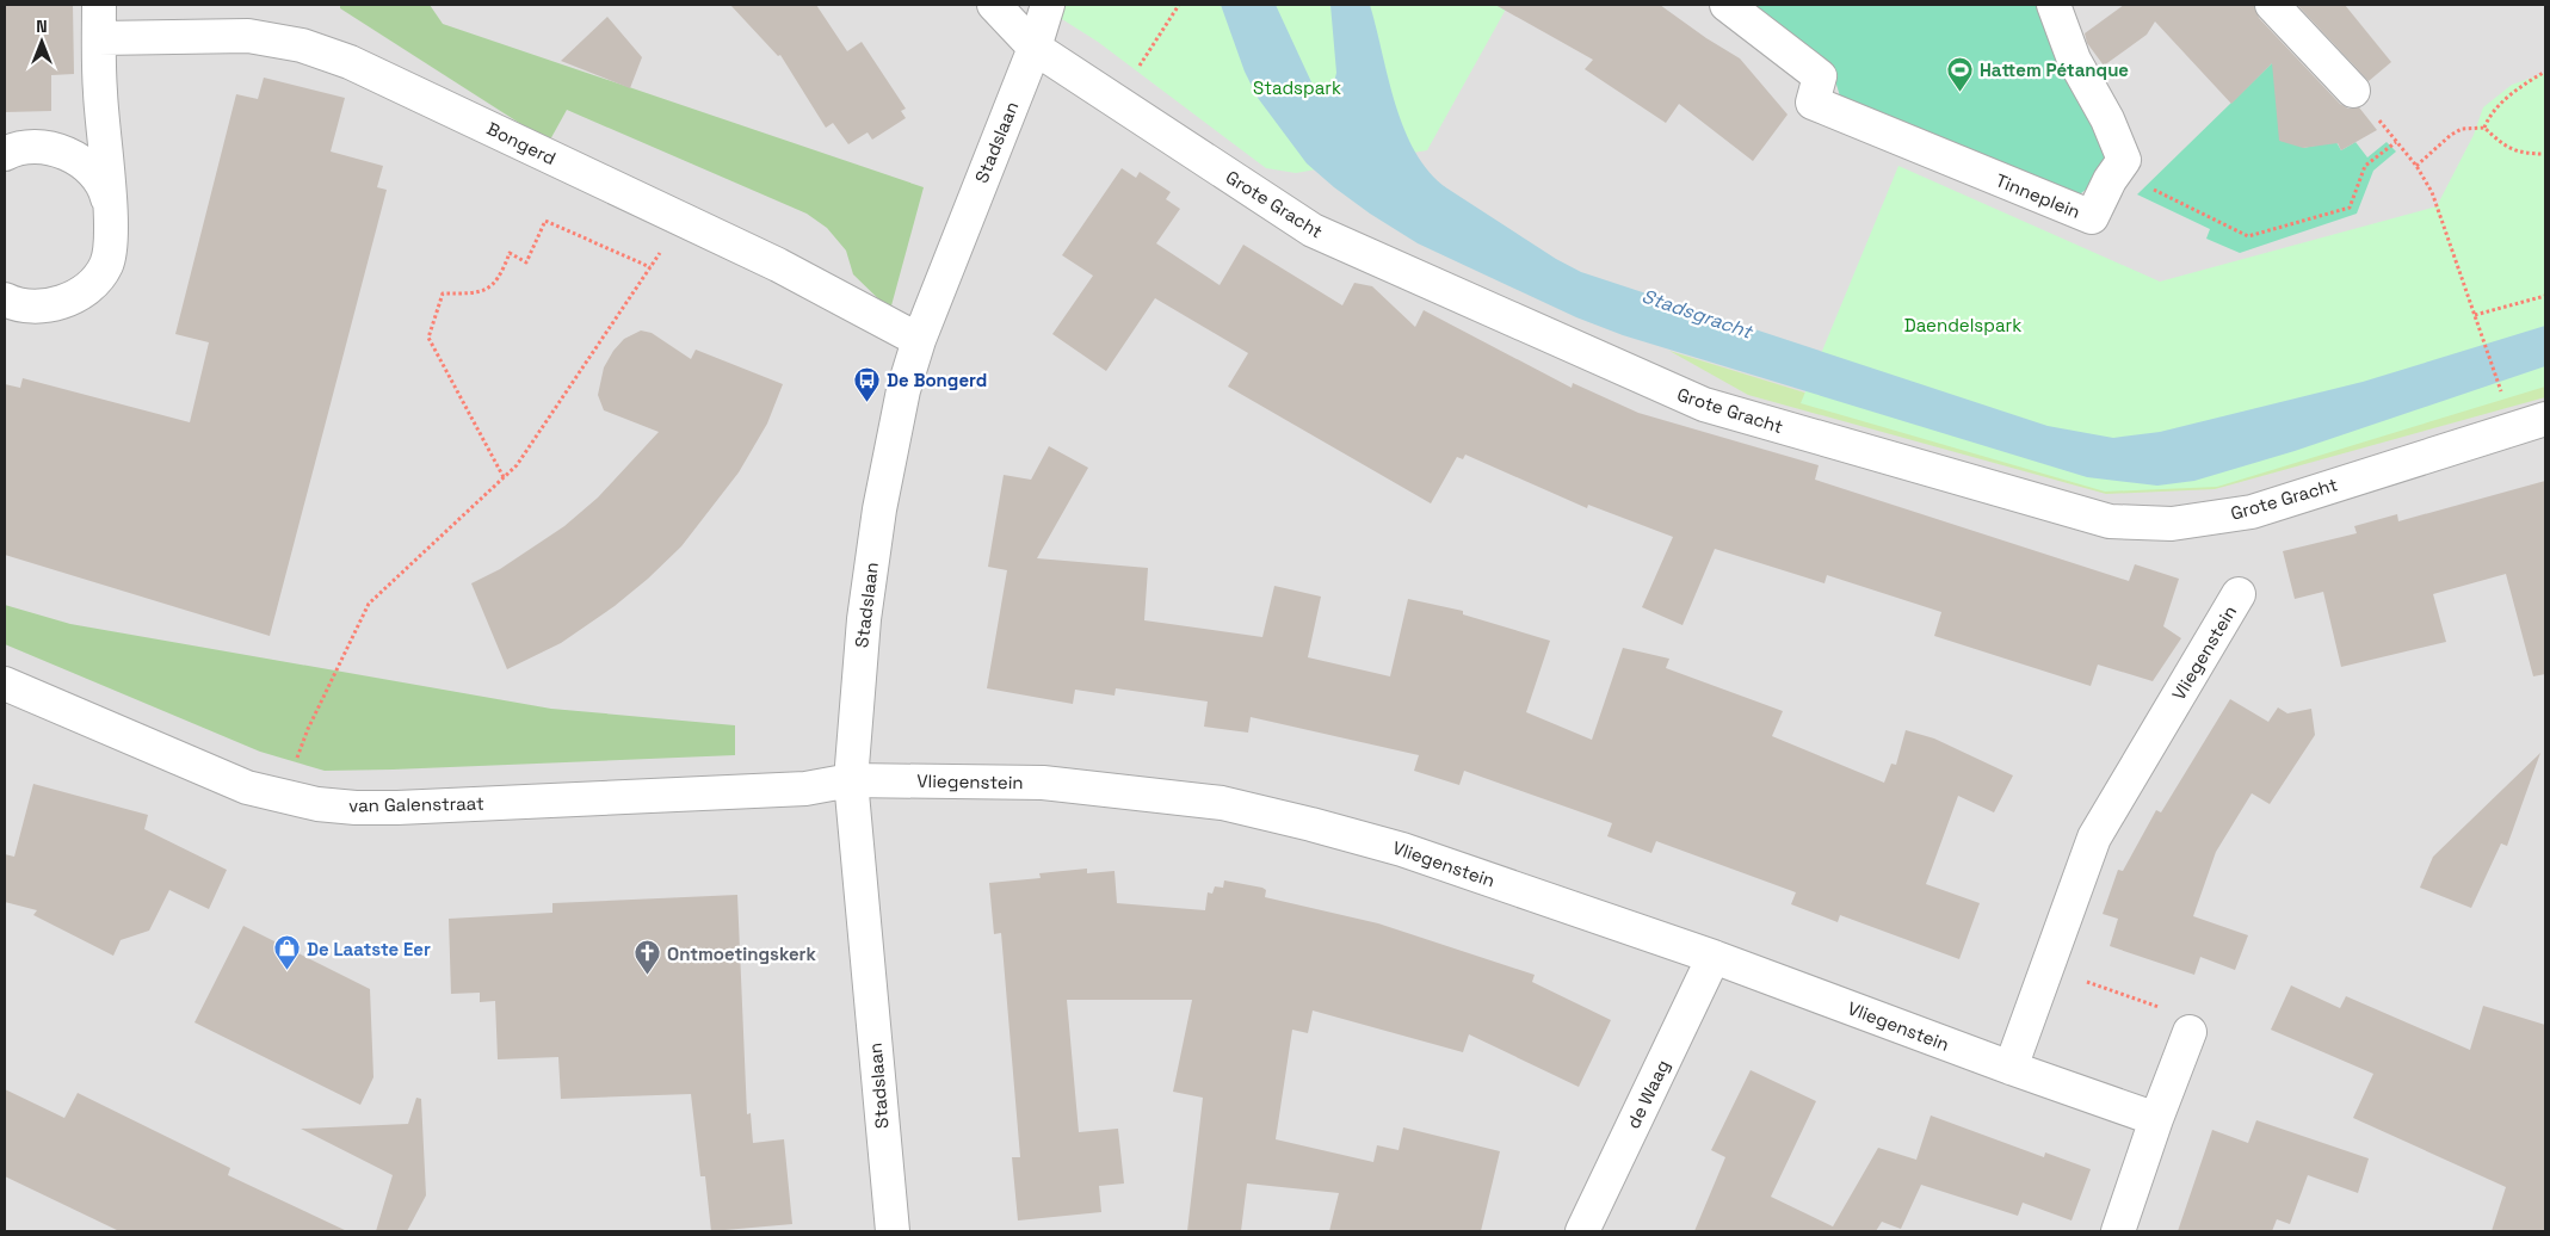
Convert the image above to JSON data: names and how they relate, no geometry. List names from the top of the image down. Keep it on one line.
{"streets":{"street":["Stadslaan","Bongerd","Tinneplein","Grote Gracht","Vliegenstein","van Galenstraat","de Waag"]},"crossings":[["Stadslaan","Bongerd"],["Stadslaan","Grote Gracht"],["Stadslaan","Vliegenstein"],["Stadslaan","van Galenstraat"],["Vliegenstein","van Galenstraat"],["Vliegenstein","de Waag"]],"water":["Stadsgracht"],"parks":["Stadspark","Daendelspark"],"places":{"sports":["Hattem Pétanque"],"bus stop":["De Bongerd"],"shop":["De Laatste Eer"],"church":["Ontmoetingskerk"]},"north":"top"}
